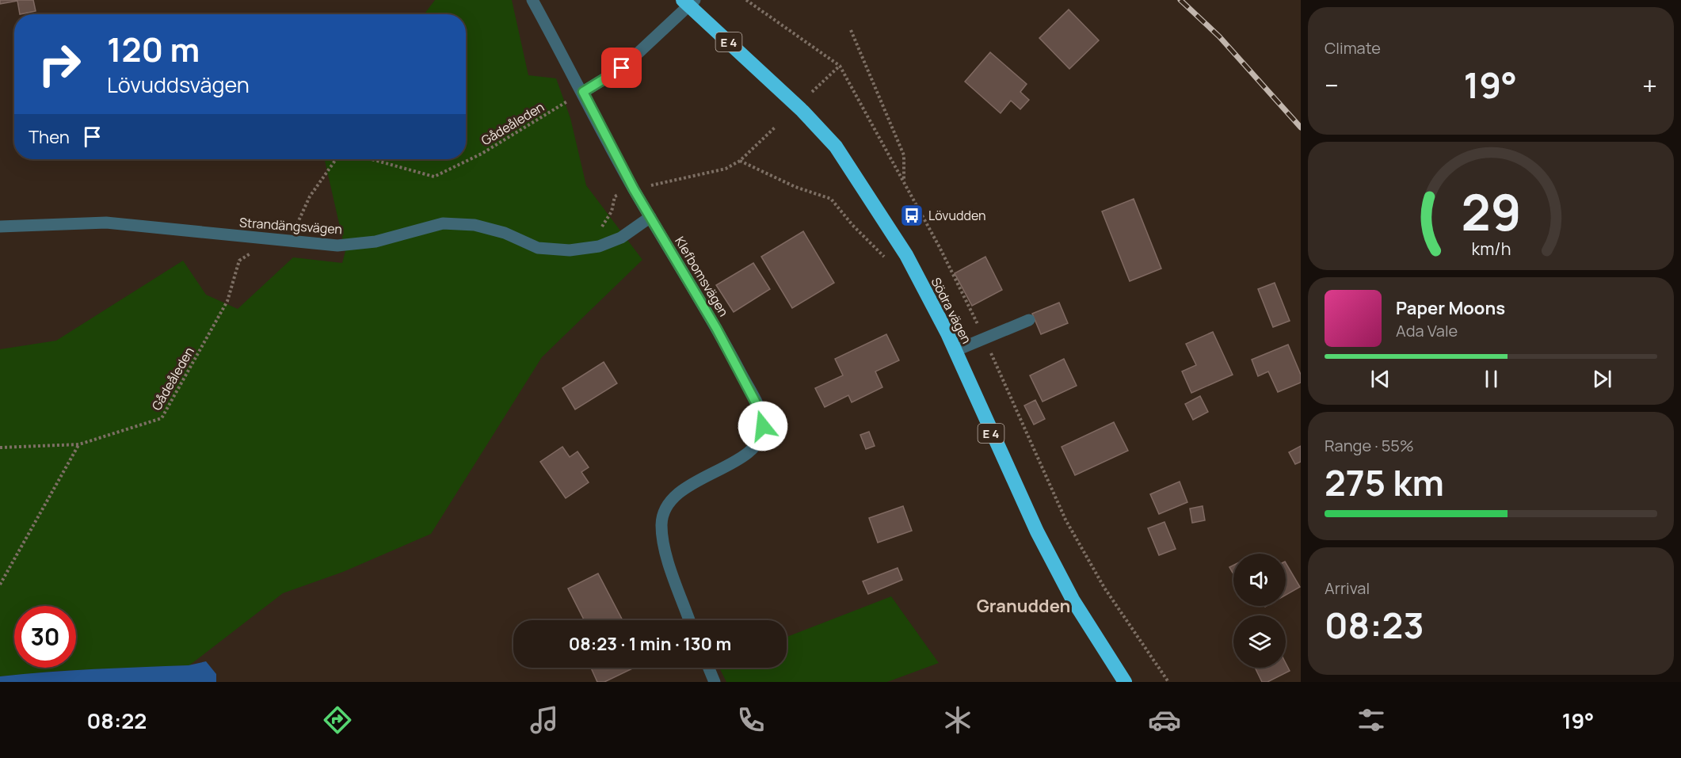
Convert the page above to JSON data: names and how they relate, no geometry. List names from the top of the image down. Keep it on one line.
{"streets":{"highway":["E 4","Södra vägen"],"street":["Strandängsvägen","Klefbomsvägen"],"path":["Gådeåleden"]},"crossings":[["Gådeåleden","Strandängsvägen"],["Gådeåleden","Klefbomsvägen"],["Strandängsvägen","Klefbomsvägen"]],"districts":["Granudden"],"places":{"bus stop":["Lövudden"]},"page":{"tile":["Climate",["Range · 55%","275 km"],["Arrival","08:23"]],"turn":["120 m","Lövuddsvägen"],"heat":["−","19°","+"],"then":"Then","song":["Paper Moons","Ada Vale"],"limit":"30","trip":"08:23 · 1 min · 130 m","tabs":["08:22","19°"],"gauge":["29","km/h"]}}
